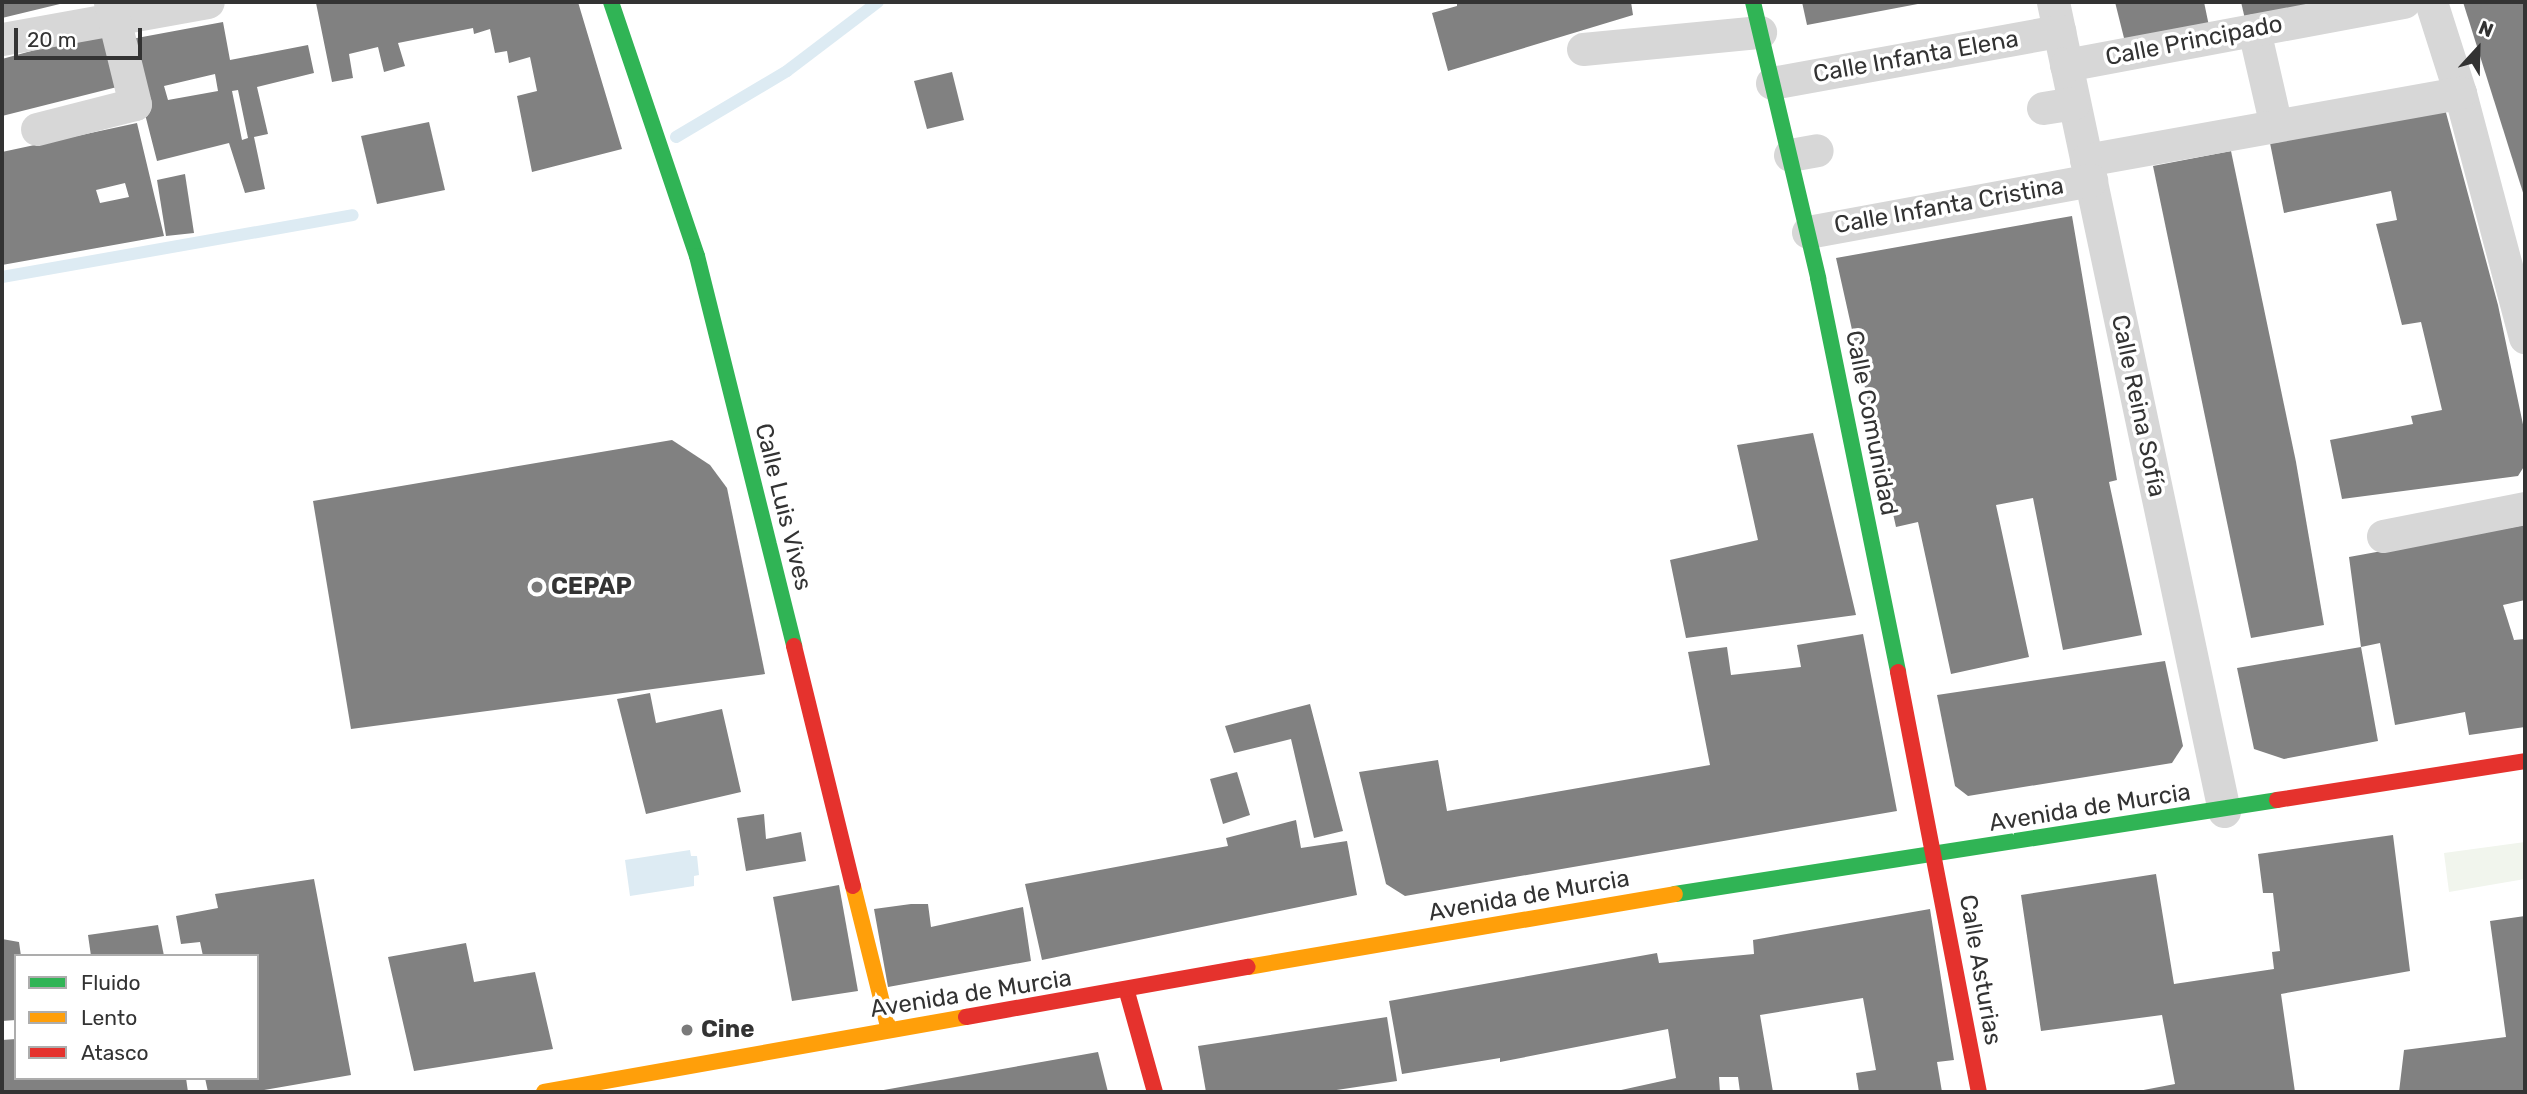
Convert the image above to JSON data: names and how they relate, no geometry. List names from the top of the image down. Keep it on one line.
{"streets":{"street":["Calle Principado","Calle Infanta Elena","Calle Infanta Cristina","Calle Reina Sofía","Calle Comunidad","Calle Luis Vives","Avenida de Murcia","Calle Asturias"]},"crossings":[["Calle Principado","Calle Reina Sofía"],["Calle Infanta Elena","Calle Reina Sofía"],["Calle Infanta Elena","Calle Comunidad"],["Calle Infanta Cristina","Calle Reina Sofía"],["Calle Infanta Cristina","Calle Comunidad"],["Calle Reina Sofía","Avenida de Murcia"],["Calle Comunidad","Avenida de Murcia"],["Calle Comunidad","Calle Asturias"],["Calle Luis Vives","Avenida de Murcia"],["Avenida de Murcia","Calle Asturias"]],"places":["CEPAP","Cine"],"legend":["Fluido","Lento","Atasco"],"scale_bar":"20 m","north":"top"}
